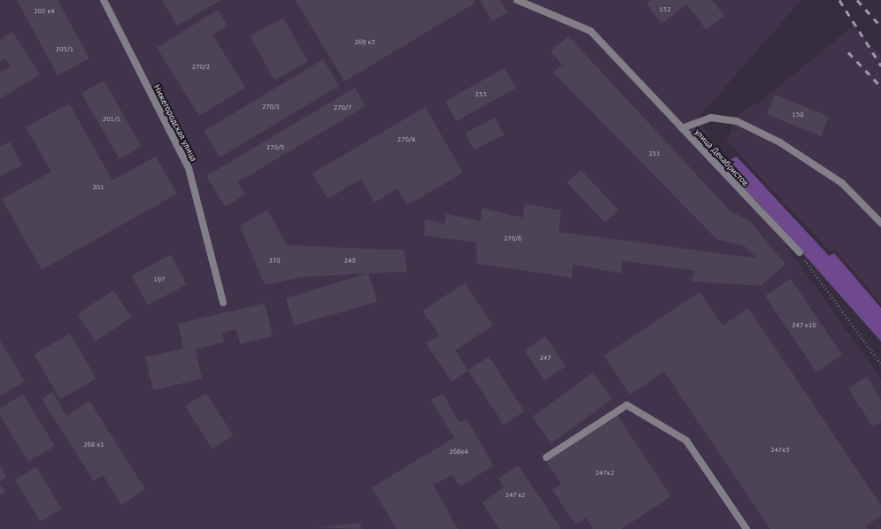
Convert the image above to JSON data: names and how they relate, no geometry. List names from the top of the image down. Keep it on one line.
{"streets":{"street":["Нижегородская улица","улица Декабристов"]},"house_numbers":["152","205 к4","269 к3","205/1","270/2","253","270/1","270/7","150","201/1","270/4","270/5","251","201","270/6","270","240","197","247 к10","247","268 к1","247к3","268к4","247к2","247 к2"]}
